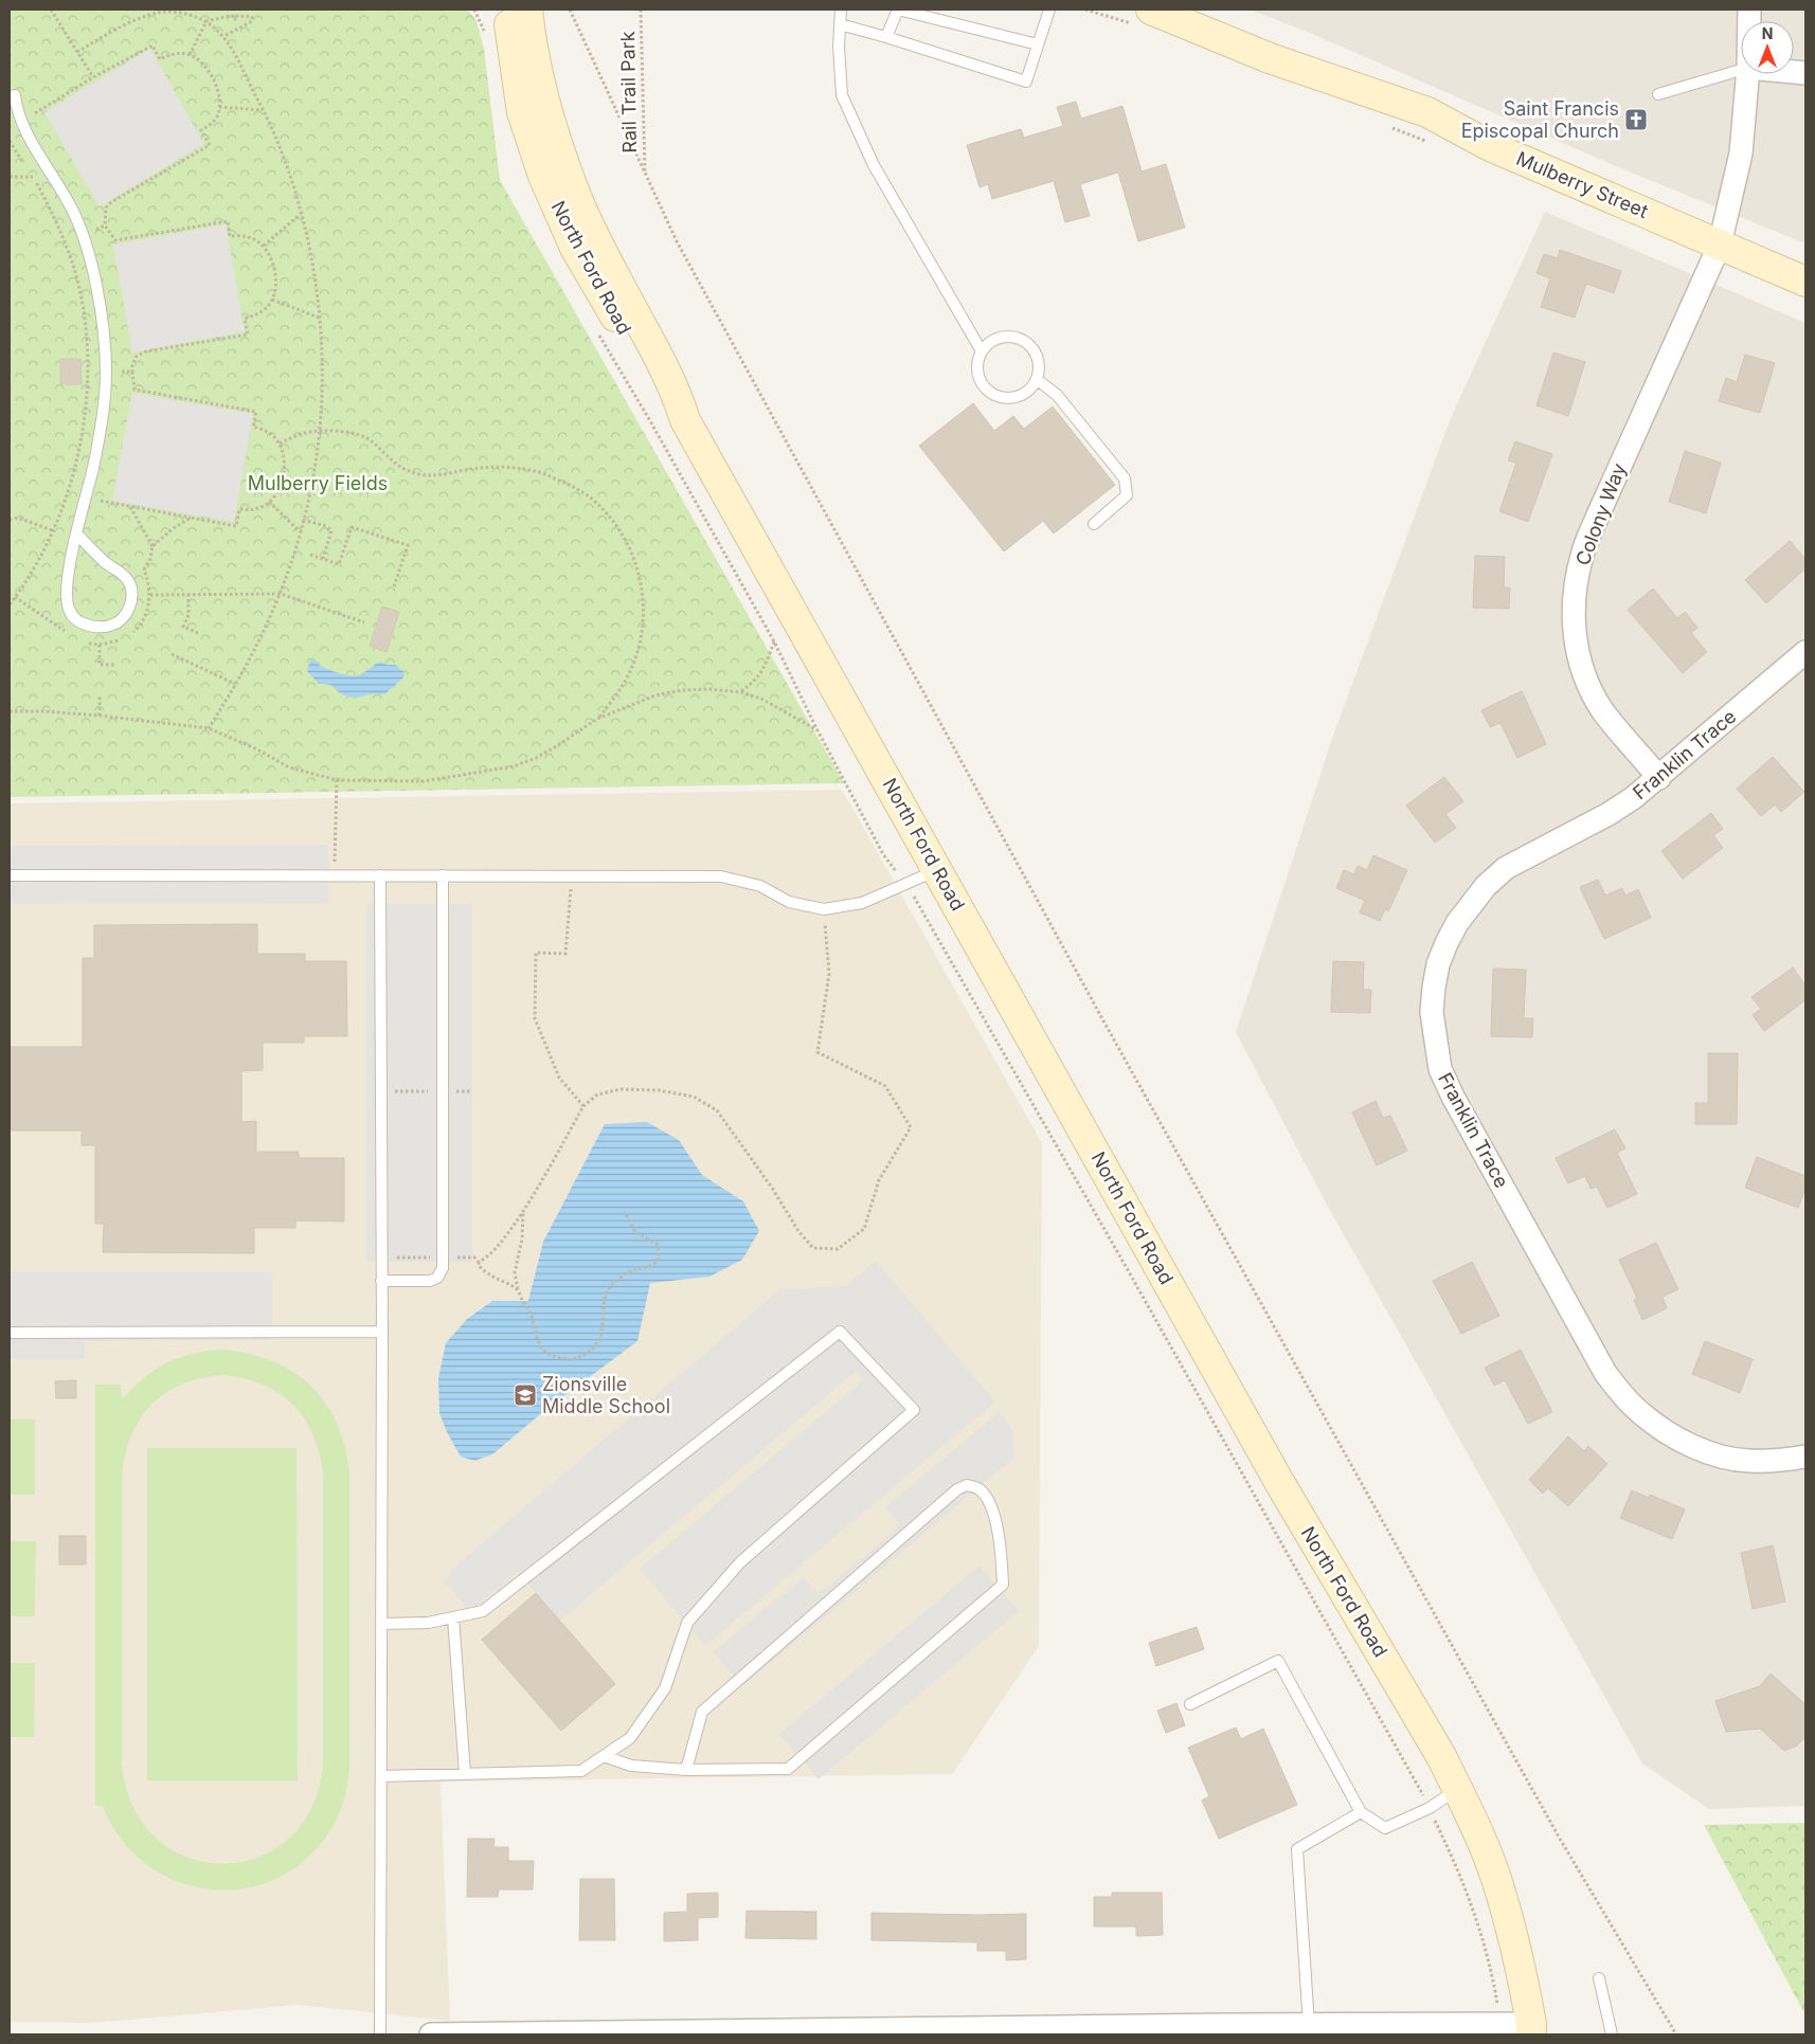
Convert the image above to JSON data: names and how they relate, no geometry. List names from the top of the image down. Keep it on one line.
{"streets":{"main road":["Mulberry Street","North Ford Road"],"street":["Colony Way","Franklin Trace"],"path":["Rail Trail Park"]},"crossings":[["Mulberry Street","Colony Way"],["Colony Way","Franklin Trace"]],"parks":["Mulberry Fields"],"places":{"church":["Saint Francis Episcopal Church"],"school or university":["Zionsville Middle School"]},"north":"top"}
